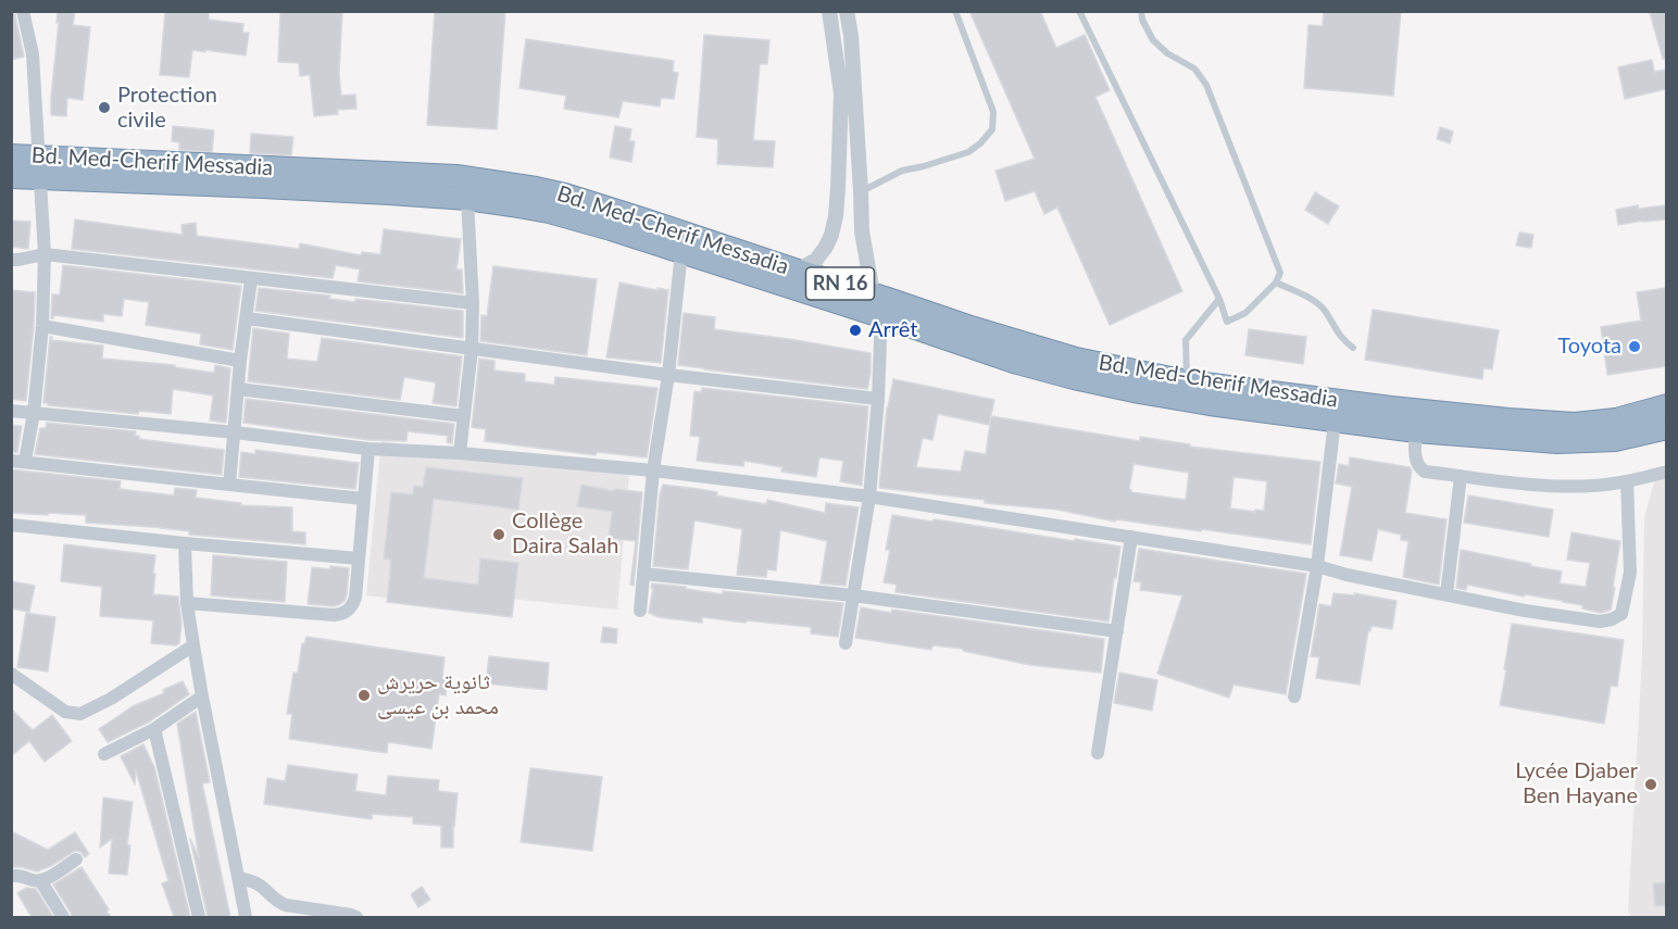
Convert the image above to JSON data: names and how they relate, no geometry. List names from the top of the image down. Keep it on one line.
{"streets":{"highway":["Bd. Med-Cherif Messadia","RN 16"]},"places":["Protection civile","Arrêt","Toyota","Collège Daira Salah","ثانوية حريرش محمد بن عيسى","Lycée Djaber Ben Hayane"]}
